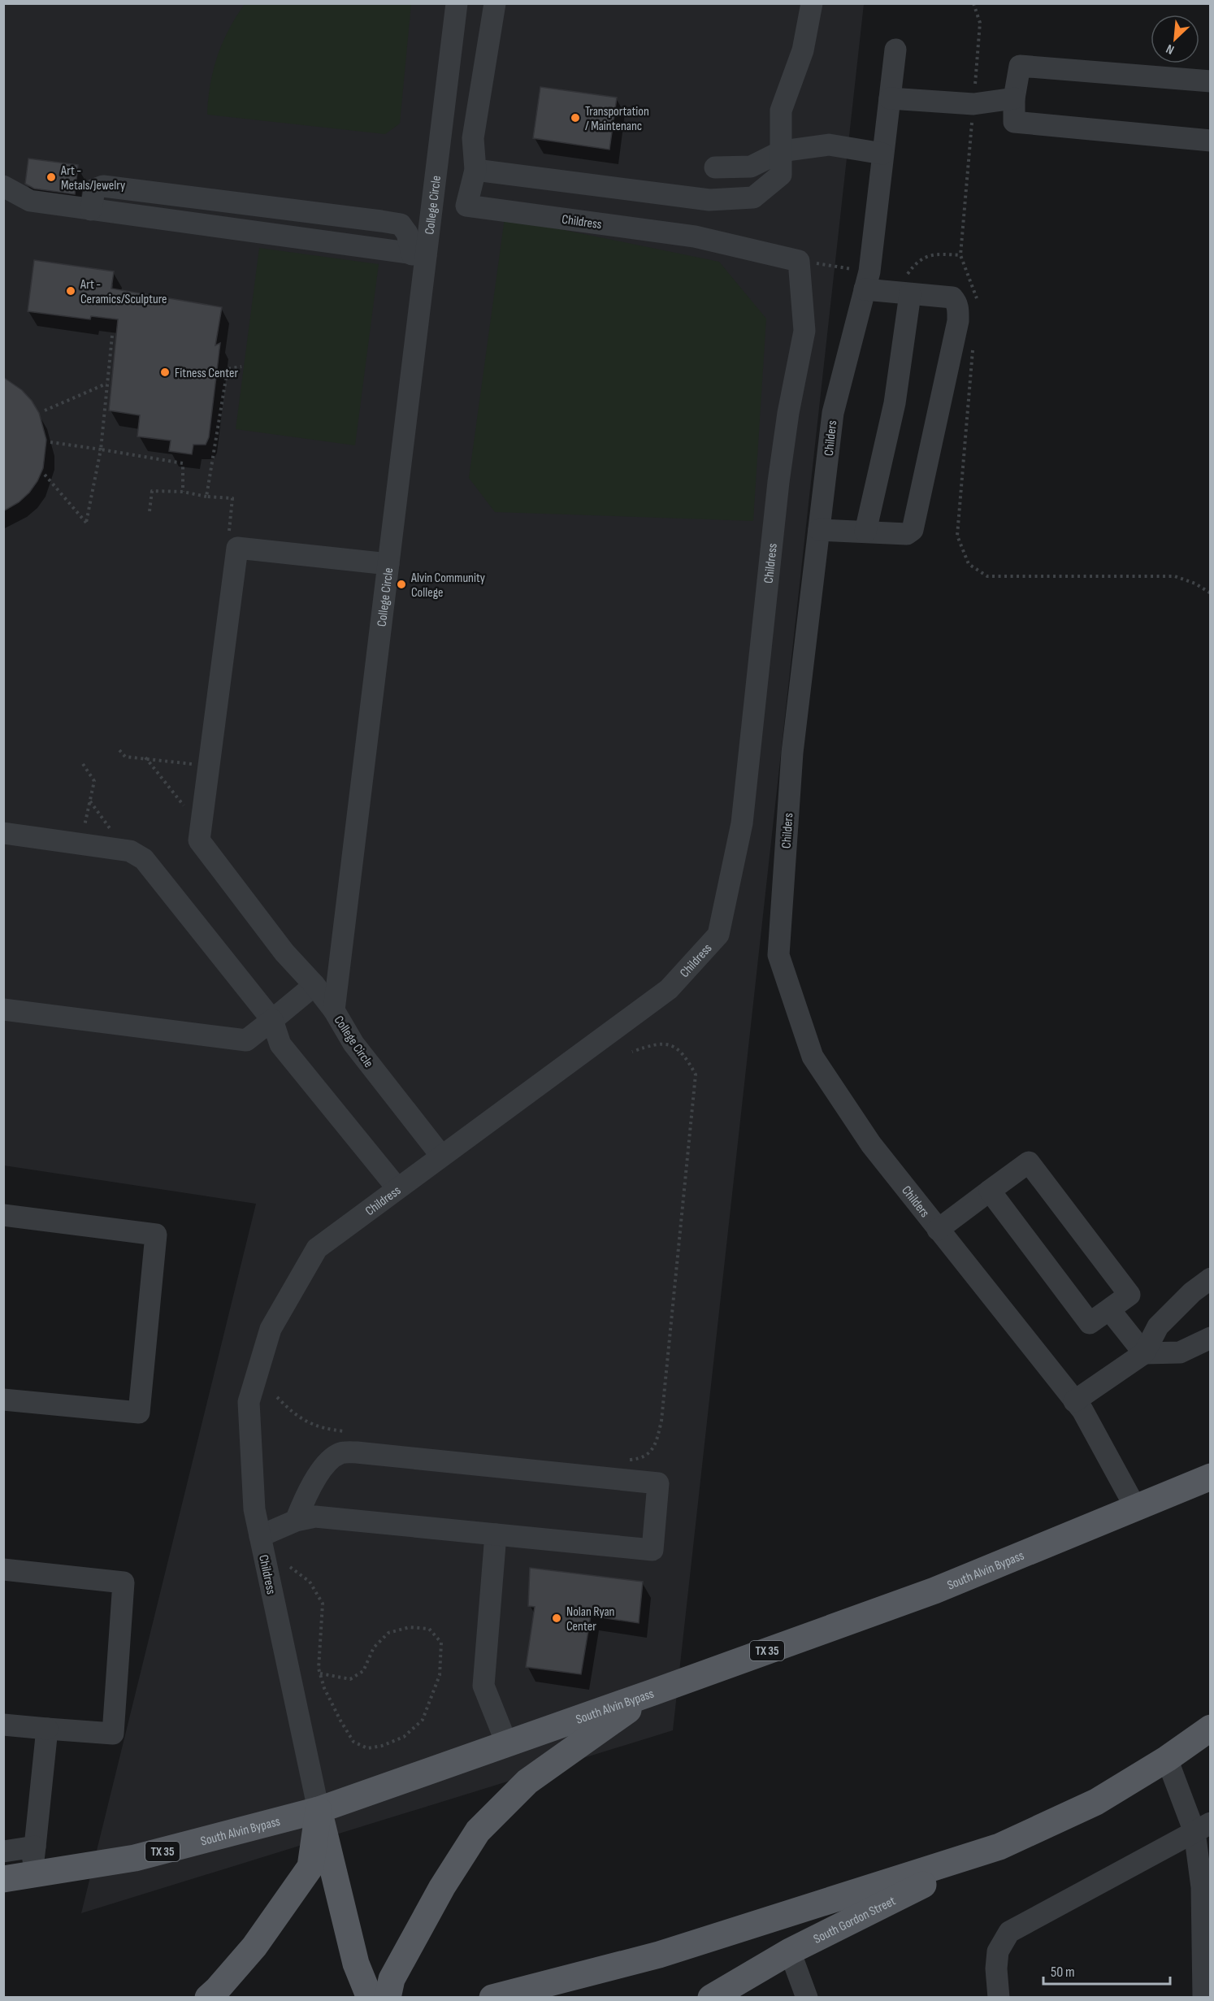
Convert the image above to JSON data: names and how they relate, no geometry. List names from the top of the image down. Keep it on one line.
{"streets":{"main road":["South Alvin Bypass","TX 35","South Gordon Street"],"street":["College Circle","Childress","Childers"]},"crossings":[["College Circle","Childress"],["Childress","South Alvin Bypass"],["Childers","South Alvin Bypass"]],"places":["Transportation / Maintenanc","Art - Metals/Jewelry","Art - Ceramics/Sculpture","Fitness Center","Alvin Community College","Nolan Ryan Center"],"scale_bar":"50 m","north":"bottom left"}
